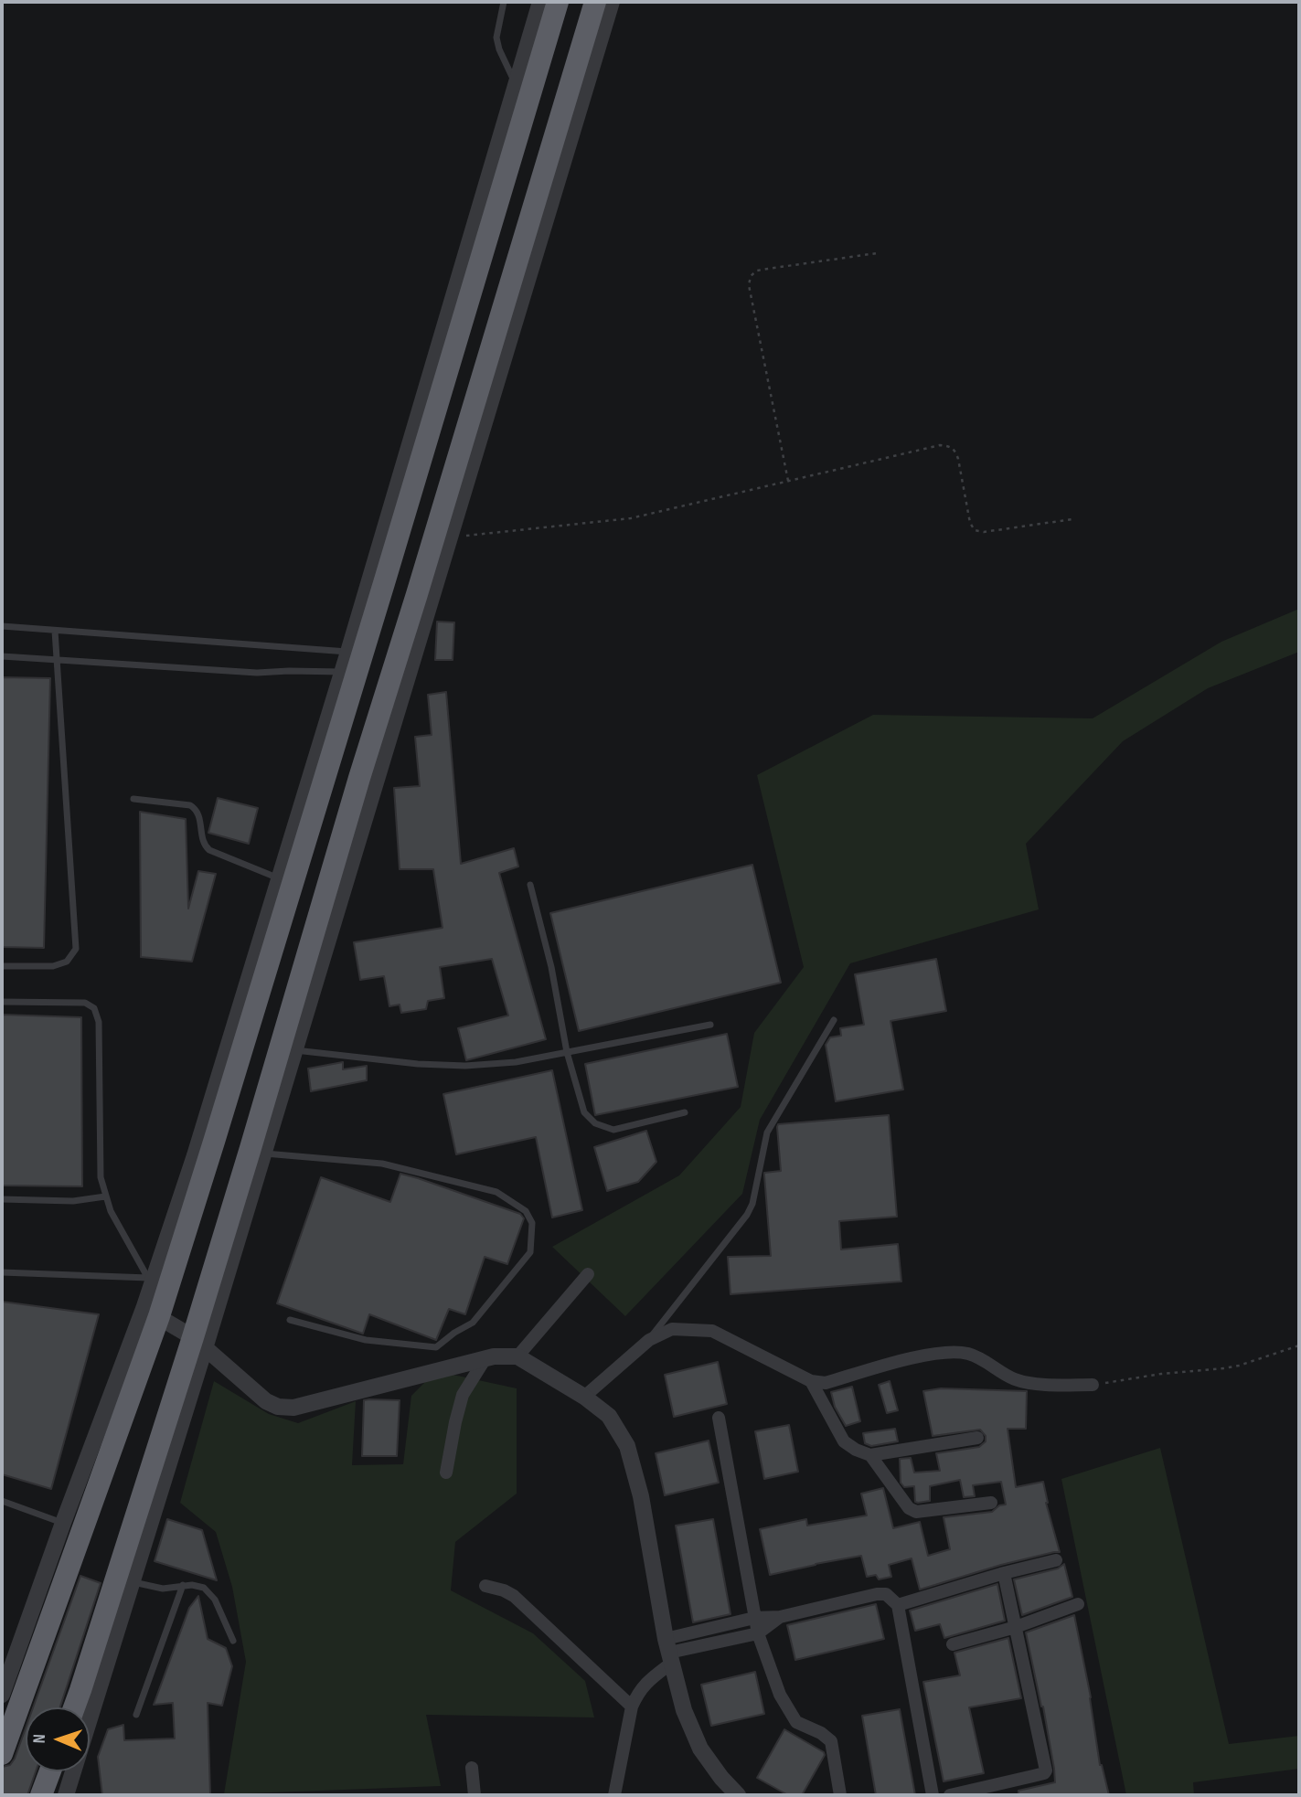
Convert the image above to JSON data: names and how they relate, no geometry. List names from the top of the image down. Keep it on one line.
{"north":"left"}
